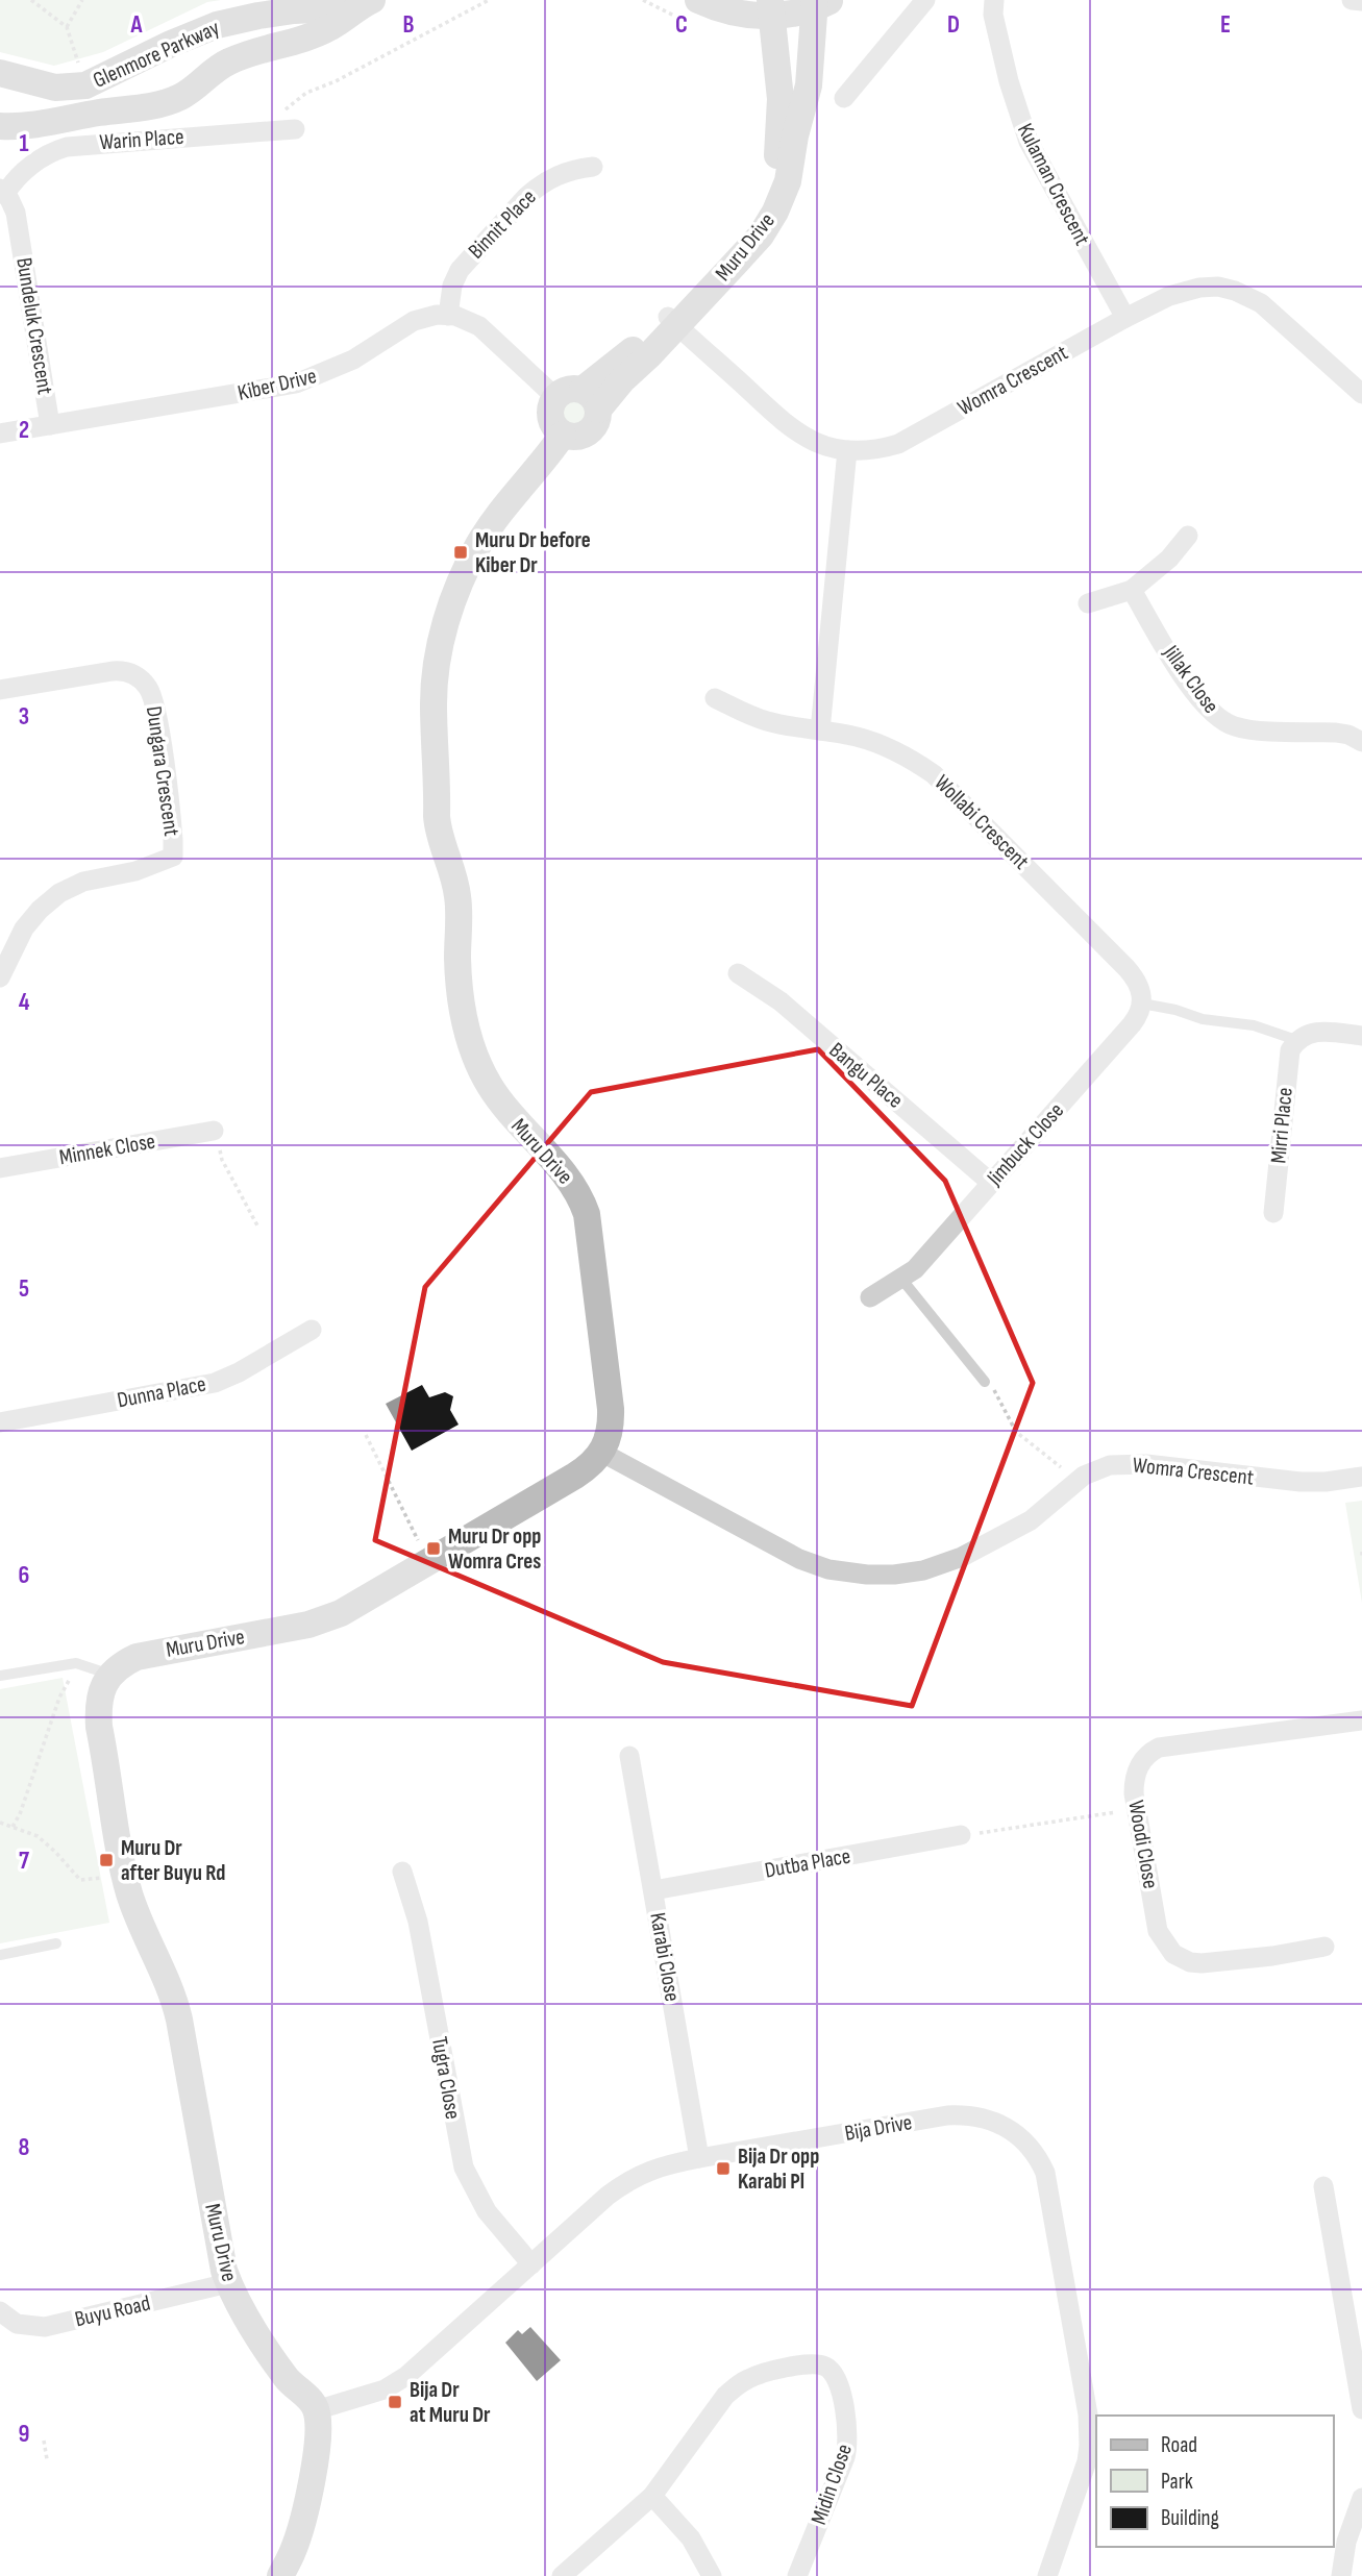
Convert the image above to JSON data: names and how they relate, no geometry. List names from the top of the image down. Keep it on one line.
{"streets":{"street":["Glenmore Parkway","Warin Place","Kulaman Crescent","Binnit Place","Muru Drive","Bundeluk Crescent","Womra Crescent","Kiber Drive","Jillak Close","Dungara Crescent","Wollabi Crescent","Bangu Place","Mirri Place","Jimbuck Close","Minnek Close","Dunna Place","Woodi Close","Dutba Place","Karabi Close","Tugra Close","Bija Drive","Buyu Road","Midin Close"]},"crossings":[["Warin Place","Bundeluk Crescent"],["Kulaman Crescent","Womra Crescent"],["Binnit Place","Kiber Drive"],["Muru Drive","Womra Crescent"],["Muru Drive","Kiber Drive"],["Muru Drive","Bija Drive"],["Muru Drive","Buyu Road"],["Bundeluk Crescent","Kiber Drive"],["Wollabi Crescent","Jimbuck Close"],["Bangu Place","Jimbuck Close"],["Dutba Place","Karabi Close"],["Karabi Close","Bija Drive"],["Tugra Close","Bija Drive"]],"places":{"transit":["Muru Dr before Kiber Dr","Muru Dr opp Womra Cres","Muru Dr after Buyu Rd","Bija Dr opp Karabi Pl","Bija Dr at Muru Dr"]},"legend":["Road","Park","Building"],"grid":{"columns":["A","B","C","D","E"],"rows":["1","2","3","4","5","6","7","8","9"]}}
